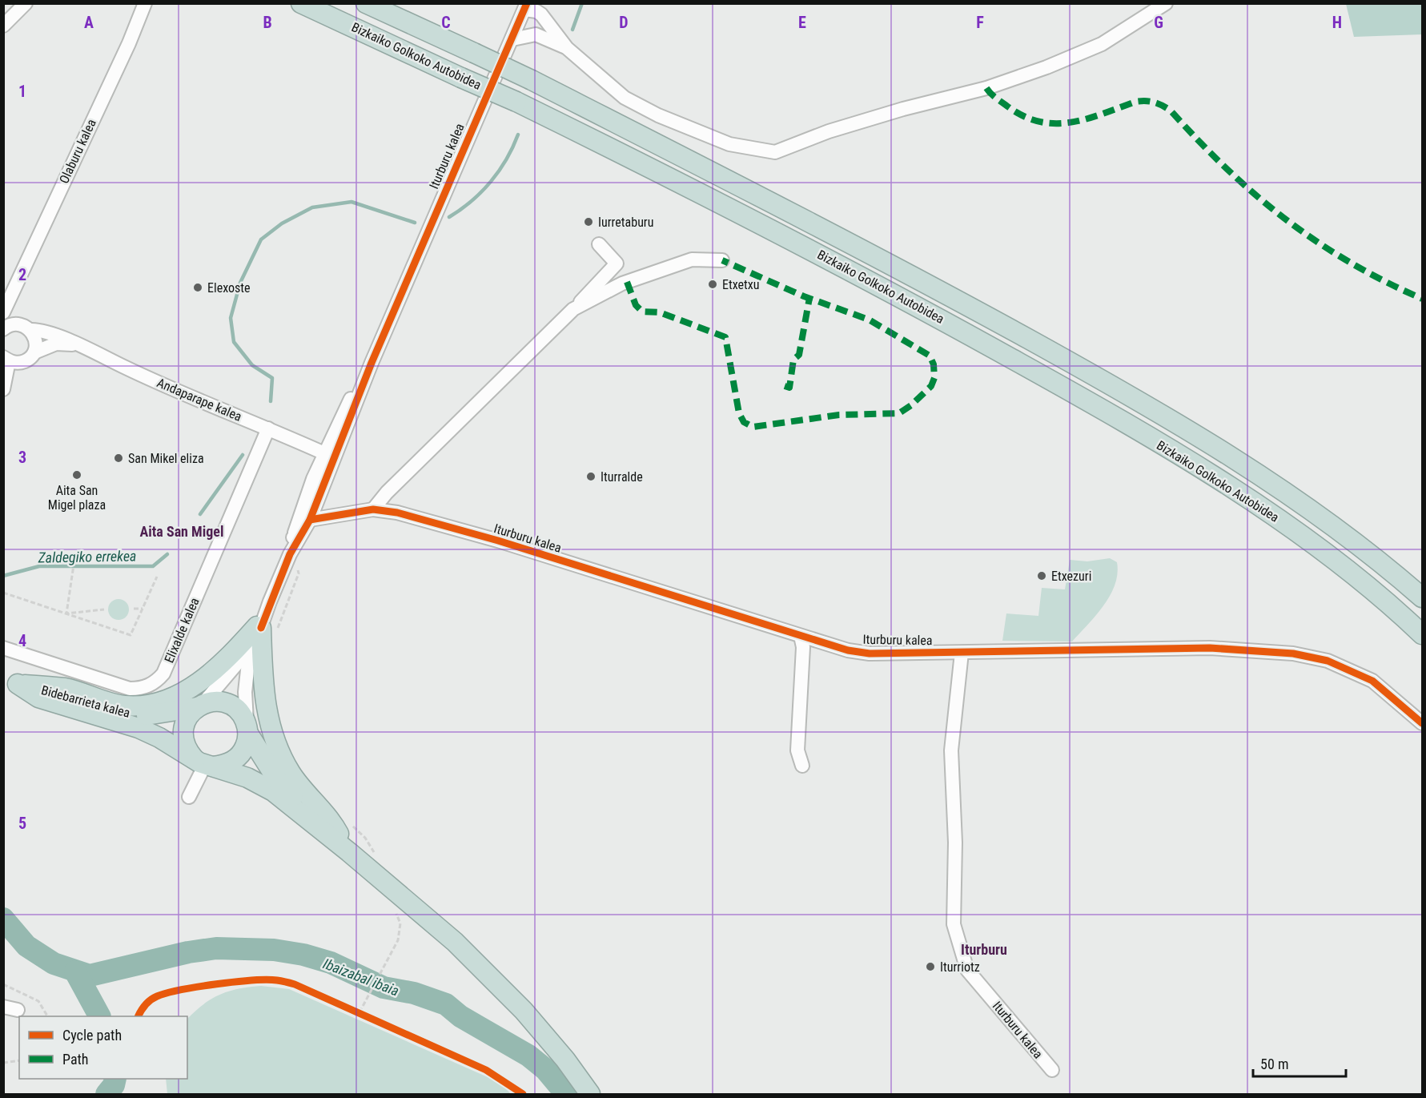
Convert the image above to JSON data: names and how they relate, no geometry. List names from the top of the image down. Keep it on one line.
{"streets":{"highway":["Bizkaiko Golkoko Autobidea","Bidebarrieta kalea"],"street":["Olaburu kalea","Iturburu kalea","Andaparape kalea","Elixalde kalea"]},"crossings":[["Andaparape kalea","Elixalde kalea"]],"districts":["Aita San Migel","Iturburu"],"water":["Zaldegiko errekea","Ibaizabal ibaia"],"places":["Iurretaburu","Etxetxu","Elexoste","San Mikel eliza","Aita San Migel plaza","Iturralde","Etxezuri","Iturriotz"],"legend":["Cycle path","Path"],"scale_bar":"50 m","grid":{"columns":["A","B","C","D","E","F","G","H"],"rows":["1","2","3","4","5"]}}
